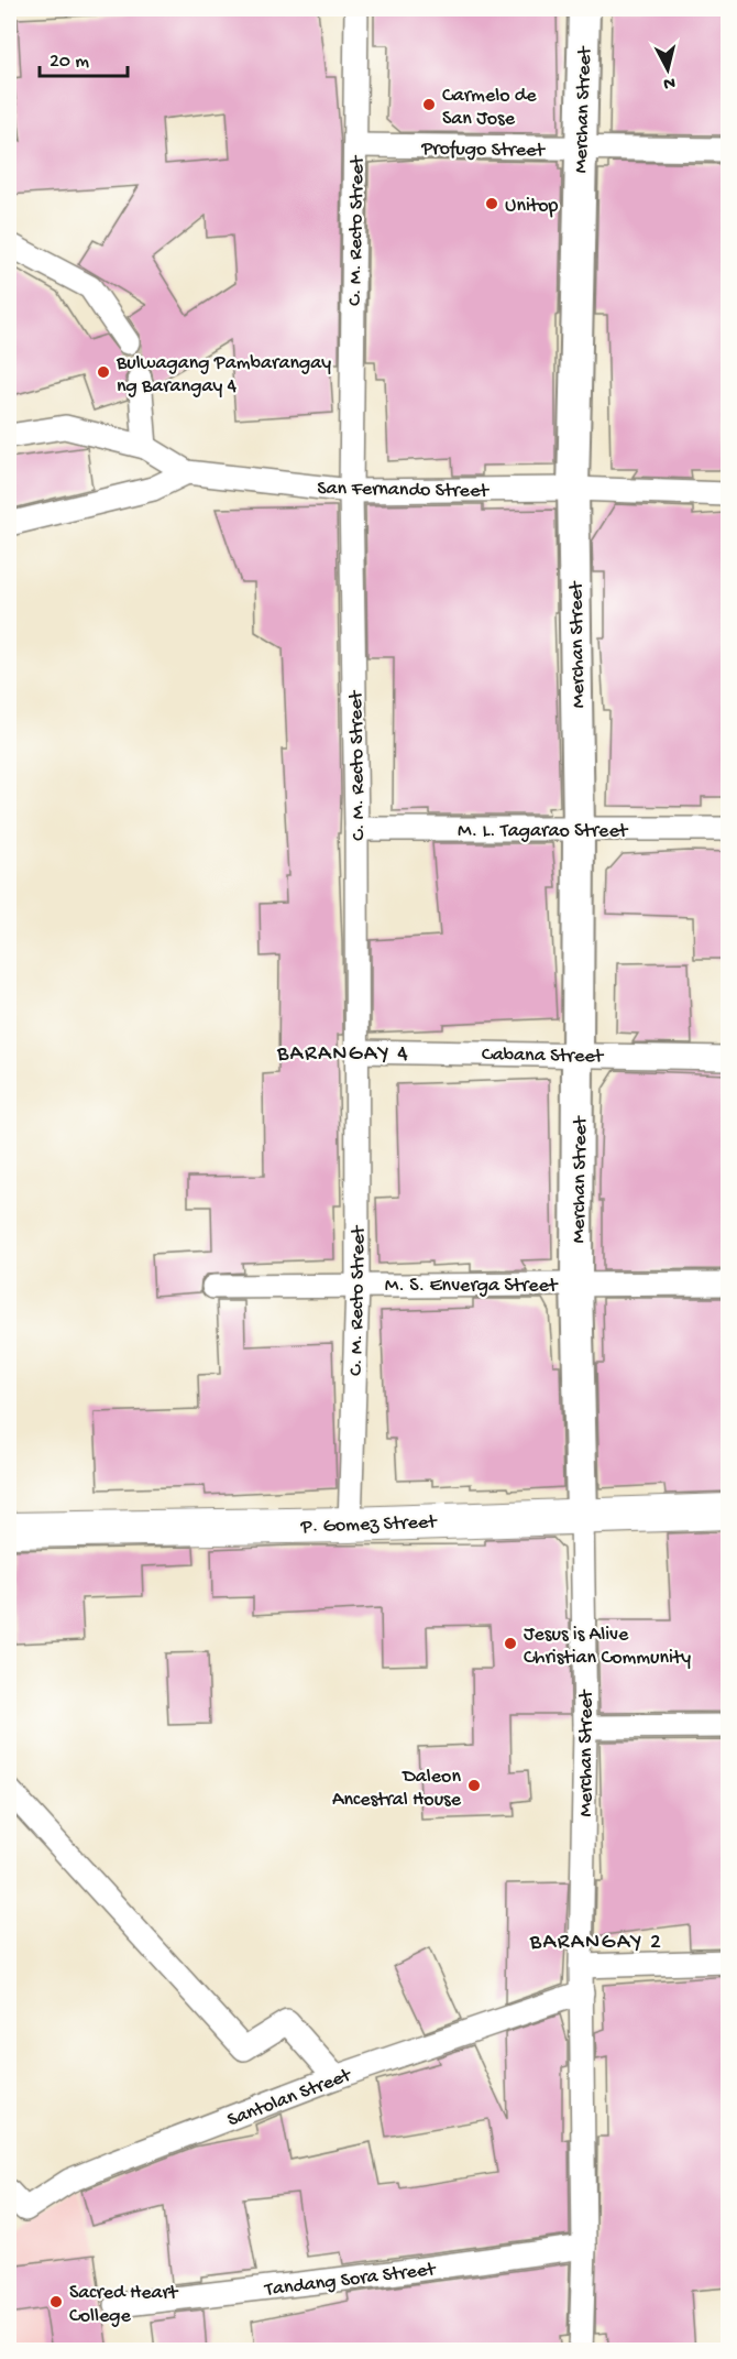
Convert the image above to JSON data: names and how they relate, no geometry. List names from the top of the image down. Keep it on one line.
{"streets":{"main road":["Merchan Street","P. Gomez Street"],"street":["Profugo Street","C. M. Recto Street","San Fernando Street","M. L. Tagarao Street","Cabana Street","M. S. Enverga Street","Santolan Street","Tandang Sora Street"]},"crossings":[["Merchan Street","Profugo Street"],["Merchan Street","San Fernando Street"],["Merchan Street","M. L. Tagarao Street"],["Merchan Street","Cabana Street"],["Merchan Street","M. S. Enverga Street"],["Merchan Street","P. Gomez Street"],["Merchan Street","Santolan Street"],["Merchan Street","Tandang Sora Street"],["Profugo Street","C. M. Recto Street"],["C. M. Recto Street","San Fernando Street"],["C. M. Recto Street","M. L. Tagarao Street"],["C. M. Recto Street","Cabana Street"],["C. M. Recto Street","M. S. Enverga Street"],["C. M. Recto Street","P. Gomez Street"]],"districts":["BARANGAY 4","BARANGAY 2"],"places":["Carmelo de San Jose","Unitop","Bulwagang Pambarangay ng Barangay 4","Jesus is Alive Christian Community","Daleon Ancestral House","Sacred Heart College"],"scale_bar":"20 m","north":"bottom"}
